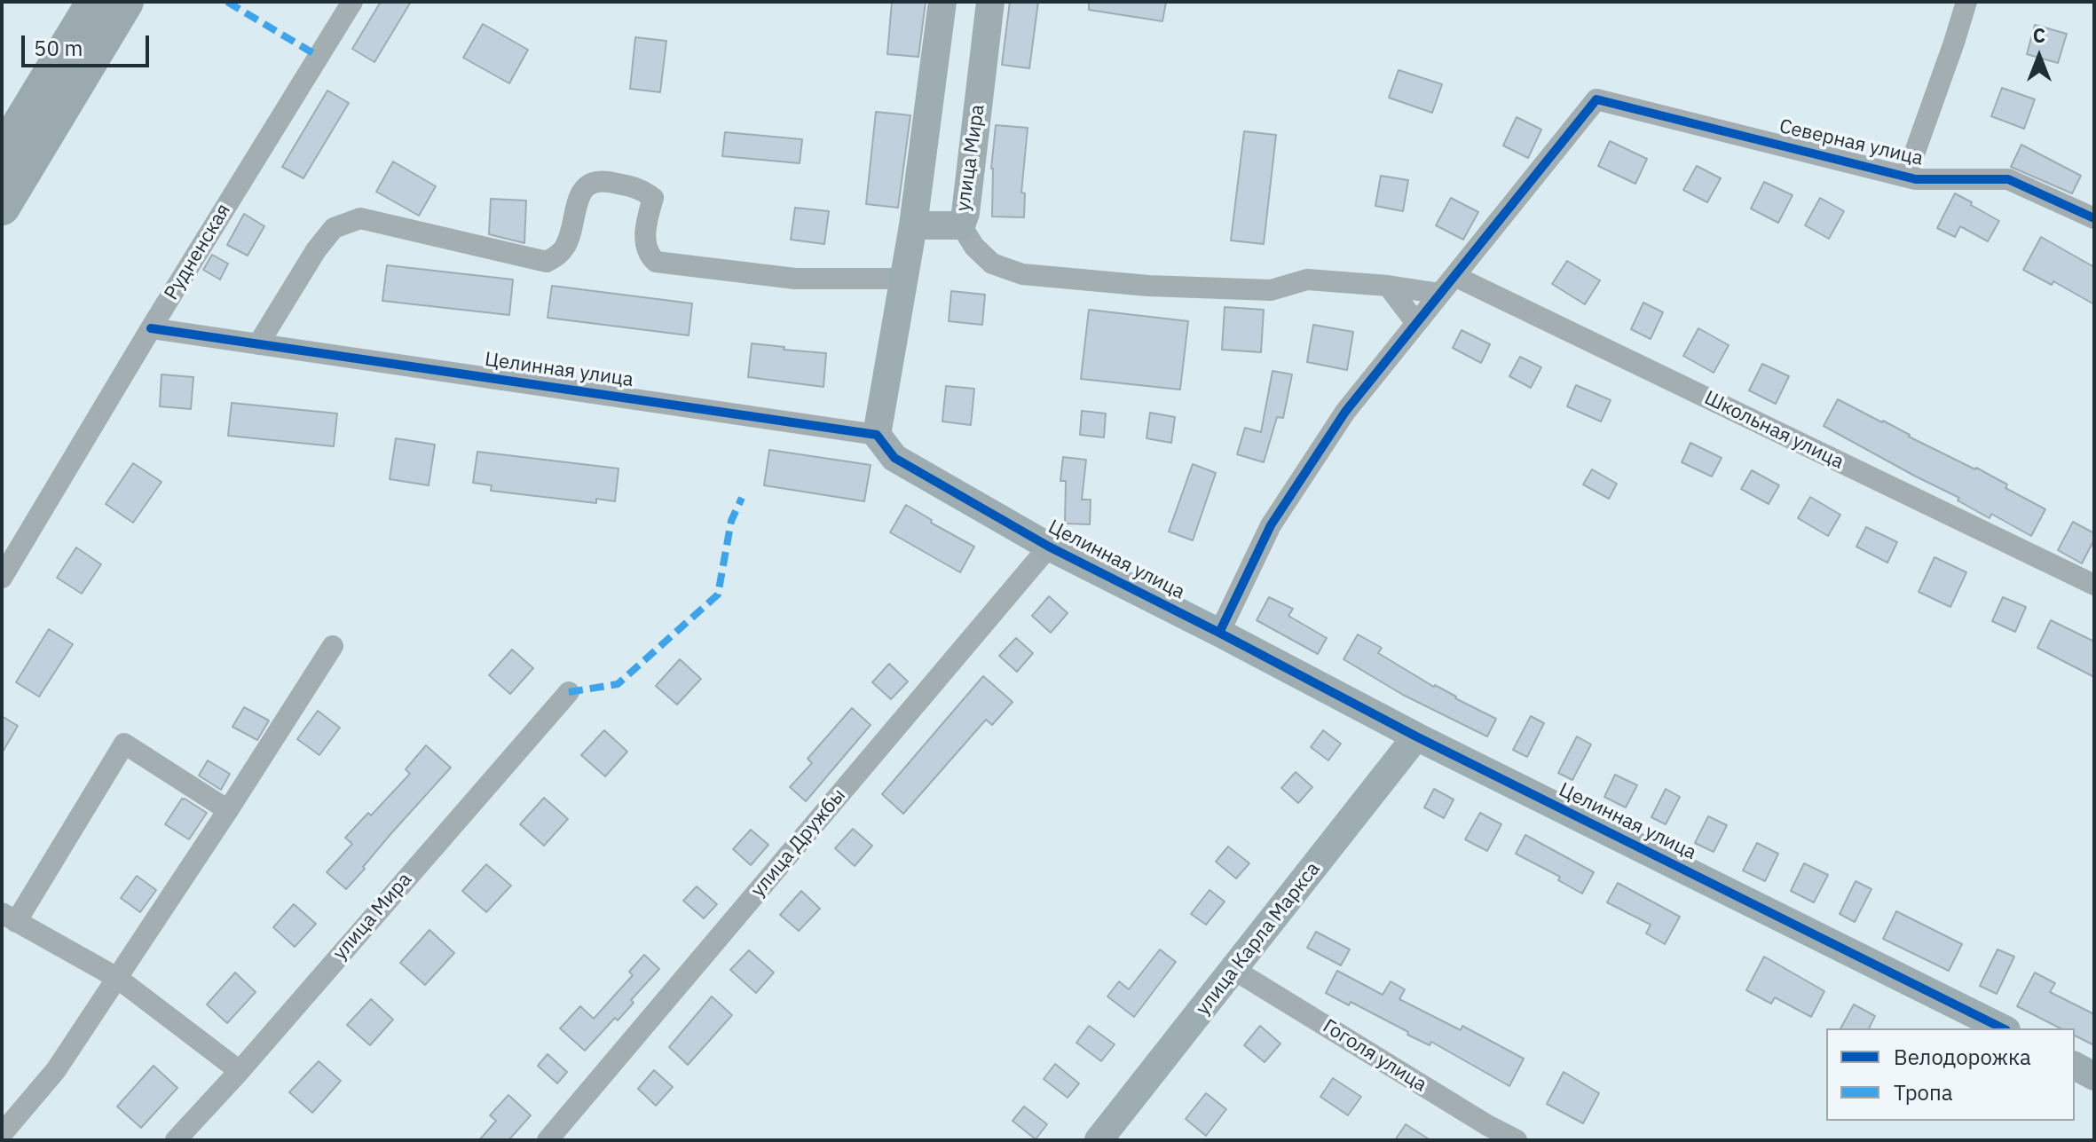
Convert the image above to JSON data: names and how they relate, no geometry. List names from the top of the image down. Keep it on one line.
{"streets":{"street":["Северная улица","улица Мира","Рудненская","Целинная улица","Школьная улица","улица Дружбы","улица Карла Маркса","Гоголя улица"]},"crossings":[["Северная улица","Школьная улица"],["Рудненская","Целинная улица"],["Целинная улица","улица Дружбы"],["Целинная улица","улица Карла Маркса"],["улица Карла Маркса","Гоголя улица"]],"legend":["Велодорожка","Тропа"],"scale_bar":"50 m","north":"top"}
